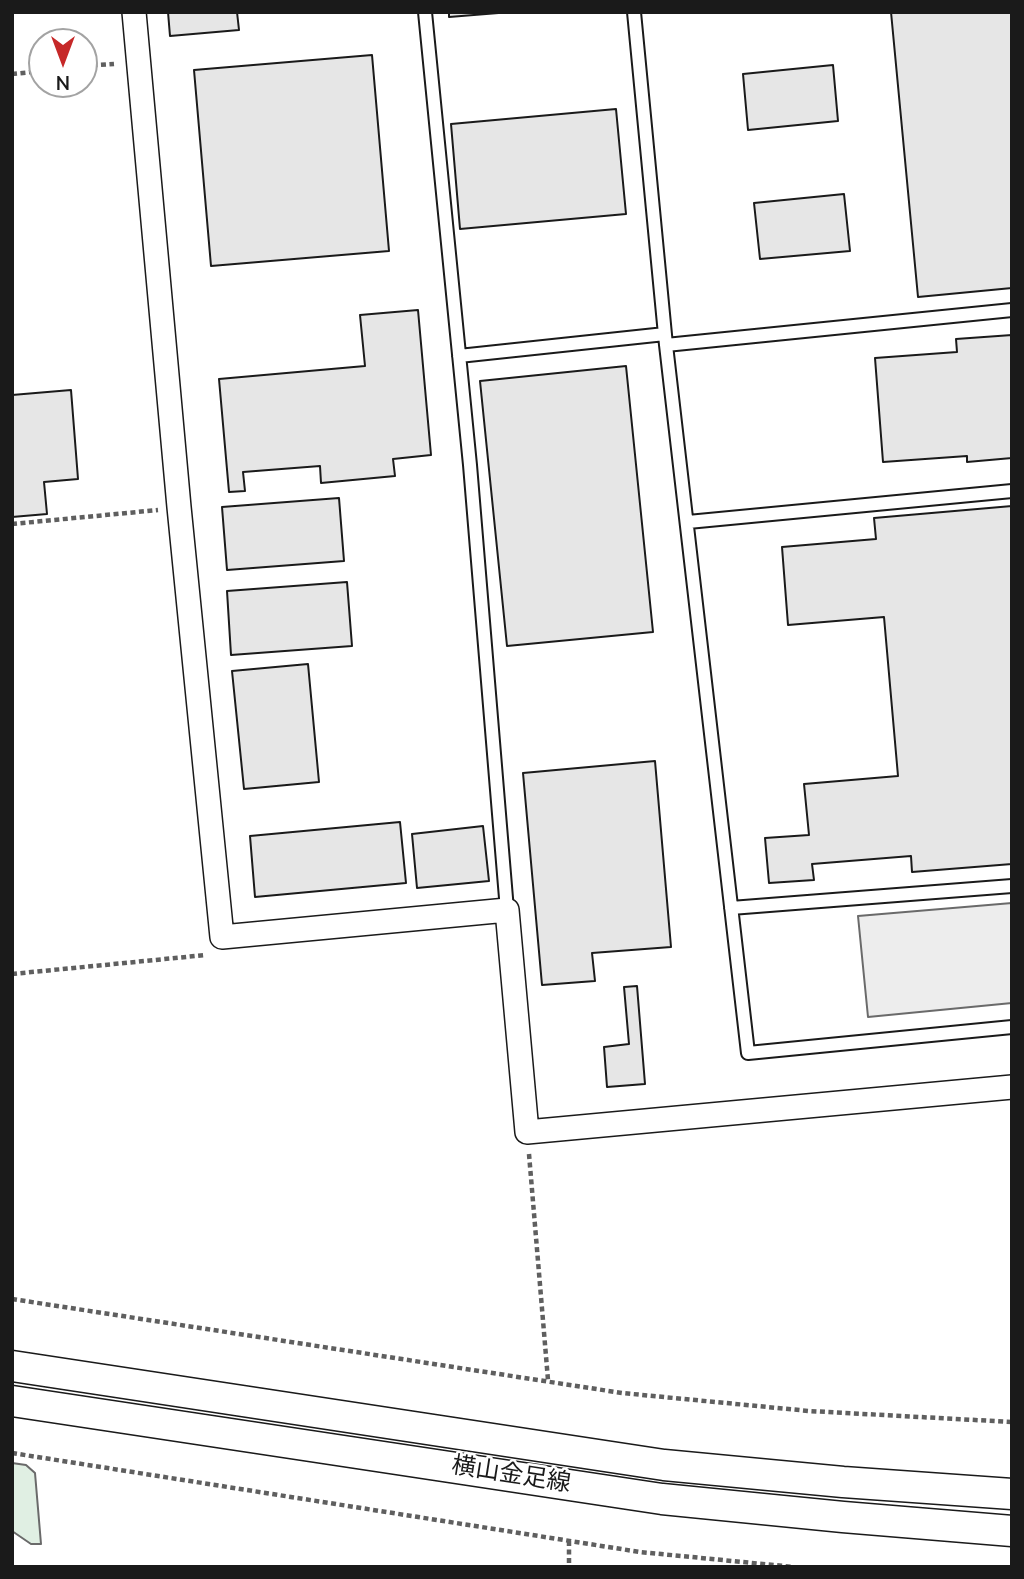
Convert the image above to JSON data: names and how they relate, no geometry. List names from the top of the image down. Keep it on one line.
{"streets":{"street":["横山金足線"]},"north":"bottom"}
